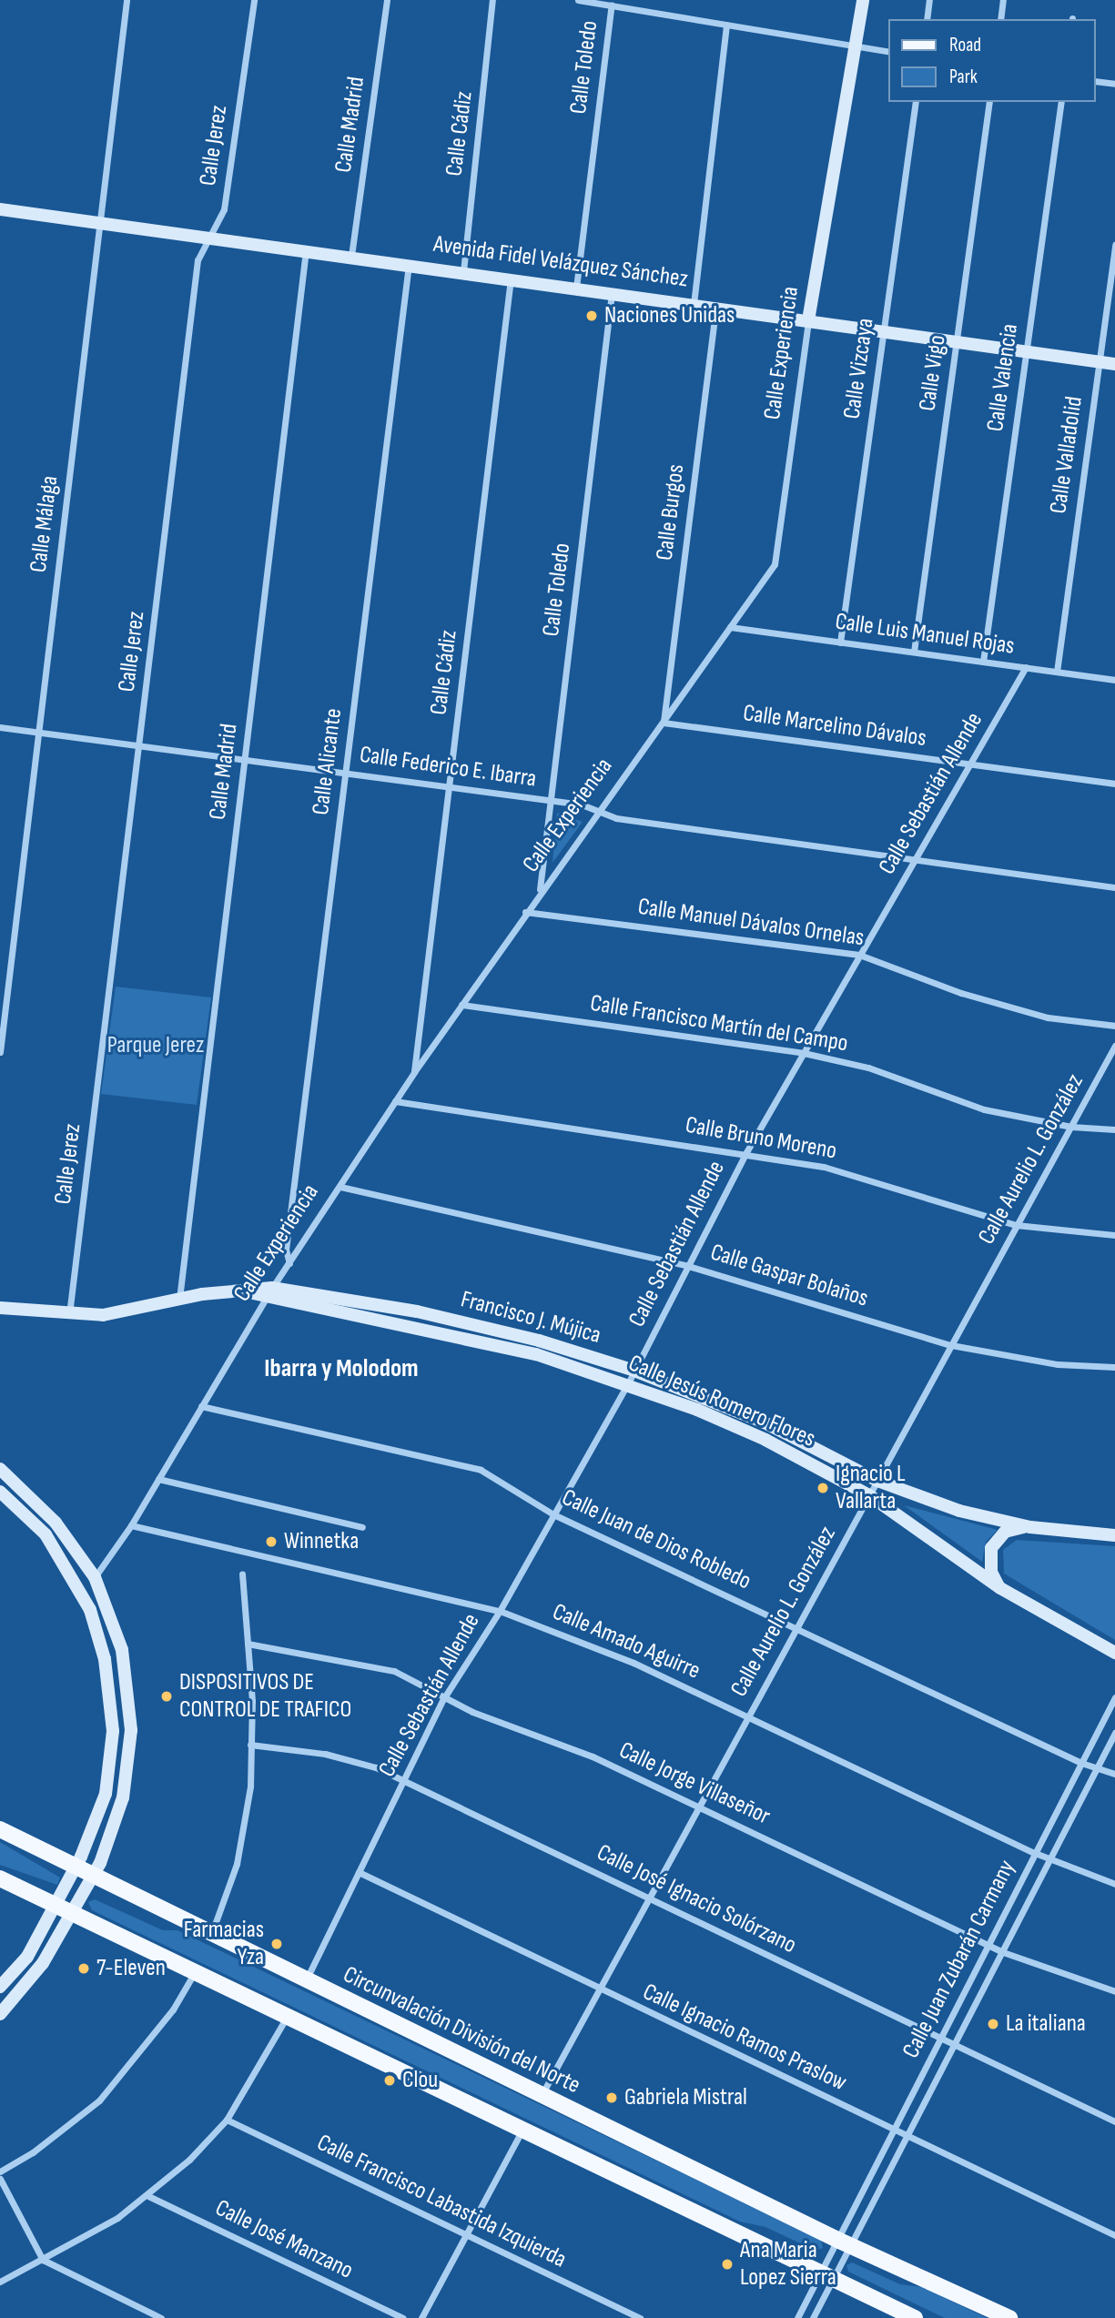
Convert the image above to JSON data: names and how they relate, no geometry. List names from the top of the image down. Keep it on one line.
{"streets":{"main road":["Circunvalación División del Norte"],"street":["Calle Toledo","Calle Madrid","Calle Cádiz","Calle Jerez","Avenida Fidel Velázquez Sánchez","Calle Experiencia","Calle Vizcaya","Calle Vigo","Calle Valencia","Calle Valladolid","Calle Burgos","Calle Málaga","Calle Luis Manuel Rojas","Calle Marcelino Dávalos","Calle Alicante","Calle Federico E. Ibarra","Calle Sebastián Allende","Calle Manuel Dávalos Ornelas","Calle Francisco Martín del Campo","Calle Bruno Moreno","Calle Aurelio L. González","Calle Gaspar Bolaños","Francisco J. Mújica","Calle Jesús Romero Flores","Calle Juan de Dios Robledo","Calle Amado Aguirre","Calle Jorge Villaseñor","Calle José Ignacio Solórzano","Calle Juan Zubarán Carmany","Calle Ignacio Ramos Praslow","Calle Francisco Labastida Izquierda","Calle José Manzano"]},"crossings":[["Calle Toledo","Avenida Fidel Velázquez Sánchez"],["Calle Toledo","Calle Experiencia"],["Calle Toledo","Calle Federico E. Ibarra"],["Calle Madrid","Avenida Fidel Velázquez Sánchez"],["Calle Madrid","Calle Federico E. Ibarra"],["Calle Madrid","Francisco J. Mújica"],["Calle Cádiz","Avenida Fidel Velázquez Sánchez"],["Calle Cádiz","Calle Experiencia"],["Calle Cádiz","Calle Federico E. Ibarra"],["Calle Jerez","Avenida Fidel Velázquez Sánchez"],["Calle Jerez","Calle Federico E. Ibarra"],["Calle Jerez","Francisco J. Mújica"],["Avenida Fidel Velázquez Sánchez","Calle Experiencia"],["Avenida Fidel Velázquez Sánchez","Calle Vizcaya"],["Avenida Fidel Velázquez Sánchez","Calle Vigo"],["Avenida Fidel Velázquez Sánchez","Calle Valencia"],["Avenida Fidel Velázquez Sánchez","Calle Valladolid"],["Avenida Fidel Velázquez Sánchez","Calle Burgos"],["Avenida Fidel Velázquez Sánchez","Calle Málaga"],["Avenida Fidel Velázquez Sánchez","Calle Alicante"],["Calle Experiencia","Calle Burgos"],["Calle Experiencia","Calle Luis Manuel Rojas"],["Calle Experiencia","Calle Marcelino Dávalos"],["Calle Experiencia","Calle Alicante"],["Calle Experiencia","Calle Federico E. Ibarra"],["Calle Experiencia","Calle Manuel Dávalos Ornelas"],["Calle Experiencia","Calle Francisco Martín del Campo"],["Calle Experiencia","Calle Bruno Moreno"],["Calle Experiencia","Calle Gaspar Bolaños"],["Calle Experiencia","Francisco J. Mújica"],["Calle Experiencia","Calle Jesús Romero Flores"],["Calle Experiencia","Calle Juan de Dios Robledo"],["Calle Experiencia","Calle Amado Aguirre"],["Calle Vizcaya","Calle Luis Manuel Rojas"],["Calle Vigo","Calle Luis Manuel Rojas"],["Calle Valencia","Calle Luis Manuel Rojas"],["Calle Valladolid","Calle Luis Manuel Rojas"],["Calle Burgos","Calle Marcelino Dávalos"],["Calle Málaga","Calle Federico E. Ibarra"],["Calle Luis Manuel Rojas","Calle Sebastián Allende"],["Calle Marcelino Dávalos","Calle Sebastián Allende"],["Calle Alicante","Calle Federico E. Ibarra"],["Calle Federico E. Ibarra","Calle Sebastián Allende"],["Calle Sebastián Allende","Calle Manuel Dávalos Ornelas"],["Calle Sebastián Allende","Calle Francisco Martín del Campo"],["Calle Sebastián Allende","Calle Bruno Moreno"],["Calle Sebastián Allende","Calle Gaspar Bolaños"],["Calle Sebastián Allende","Francisco J. Mújica"],["Calle Sebastián Allende","Calle Jesús Romero Flores"],["Calle Sebastián Allende","Calle Juan de Dios Robledo"],["Calle Sebastián Allende","Calle Amado Aguirre"],["Calle Sebastián Allende","Calle Jorge Villaseñor"],["Calle Sebastián Allende","Calle José Ignacio Solórzano"],["Calle Sebastián Allende","Circunvalación División del Norte"],["Calle Sebastián Allende","Calle Ignacio Ramos Praslow"],["Calle Francisco Martín del Campo","Calle Aurelio L. González"],["Calle Bruno Moreno","Calle Aurelio L. González"],["Calle Aurelio L. González","Calle Gaspar Bolaños"],["Calle Aurelio L. González","Francisco J. Mújica"],["Calle Aurelio L. González","Calle Jesús Romero Flores"],["Calle Aurelio L. González","Calle Juan de Dios Robledo"],["Calle Aurelio L. González","Calle Amado Aguirre"],["Calle Aurelio L. González","Calle Jorge Villaseñor"],["Calle Aurelio L. González","Calle José Ignacio Solórzano"],["Calle Aurelio L. González","Circunvalación División del Norte"],["Calle Aurelio L. González","Calle Ignacio Ramos Praslow"],["Francisco J. Mújica","Calle Jesús Romero Flores"],["Calle Juan de Dios Robledo","Calle Juan Zubarán Carmany"],["Calle Amado Aguirre","Calle Juan Zubarán Carmany"],["Calle Jorge Villaseñor","Calle Juan Zubarán Carmany"],["Calle José Ignacio Solórzano","Calle Juan Zubarán Carmany"],["Calle Juan Zubarán Carmany","Circunvalación División del Norte"],["Calle Juan Zubarán Carmany","Calle Ignacio Ramos Praslow"]],"districts":["Ibarra y Molodom"],"parks":["Parque Jerez"],"places":["Naciones Unidas","Ignacio L Vallarta","Winnetka","DISPOSITIVOS DE CONTROL DE TRAFICO","Farmacias Yza","7-Eleven","La italiana","Clou","Gabriela Mistral","Ana Maria Lopez Sierra"],"legend":["Road","Park"]}
